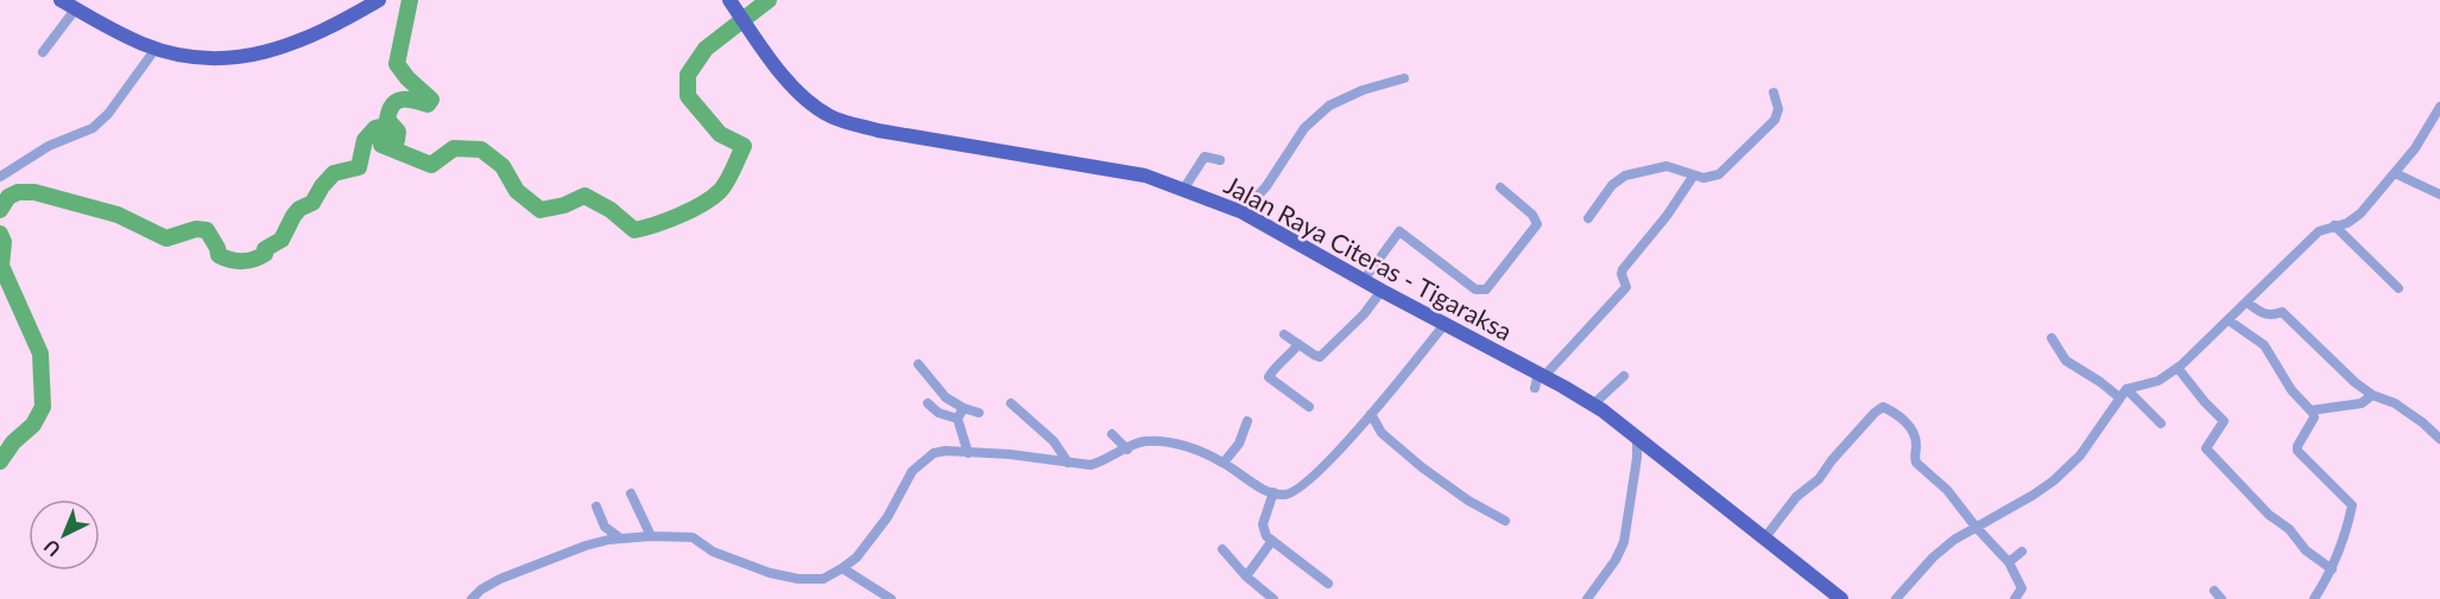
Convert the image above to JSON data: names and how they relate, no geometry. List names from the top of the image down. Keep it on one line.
{"streets":{"main road":["Jalan Raya Citeras - Tigaraksa"]},"north":"bottom left"}
